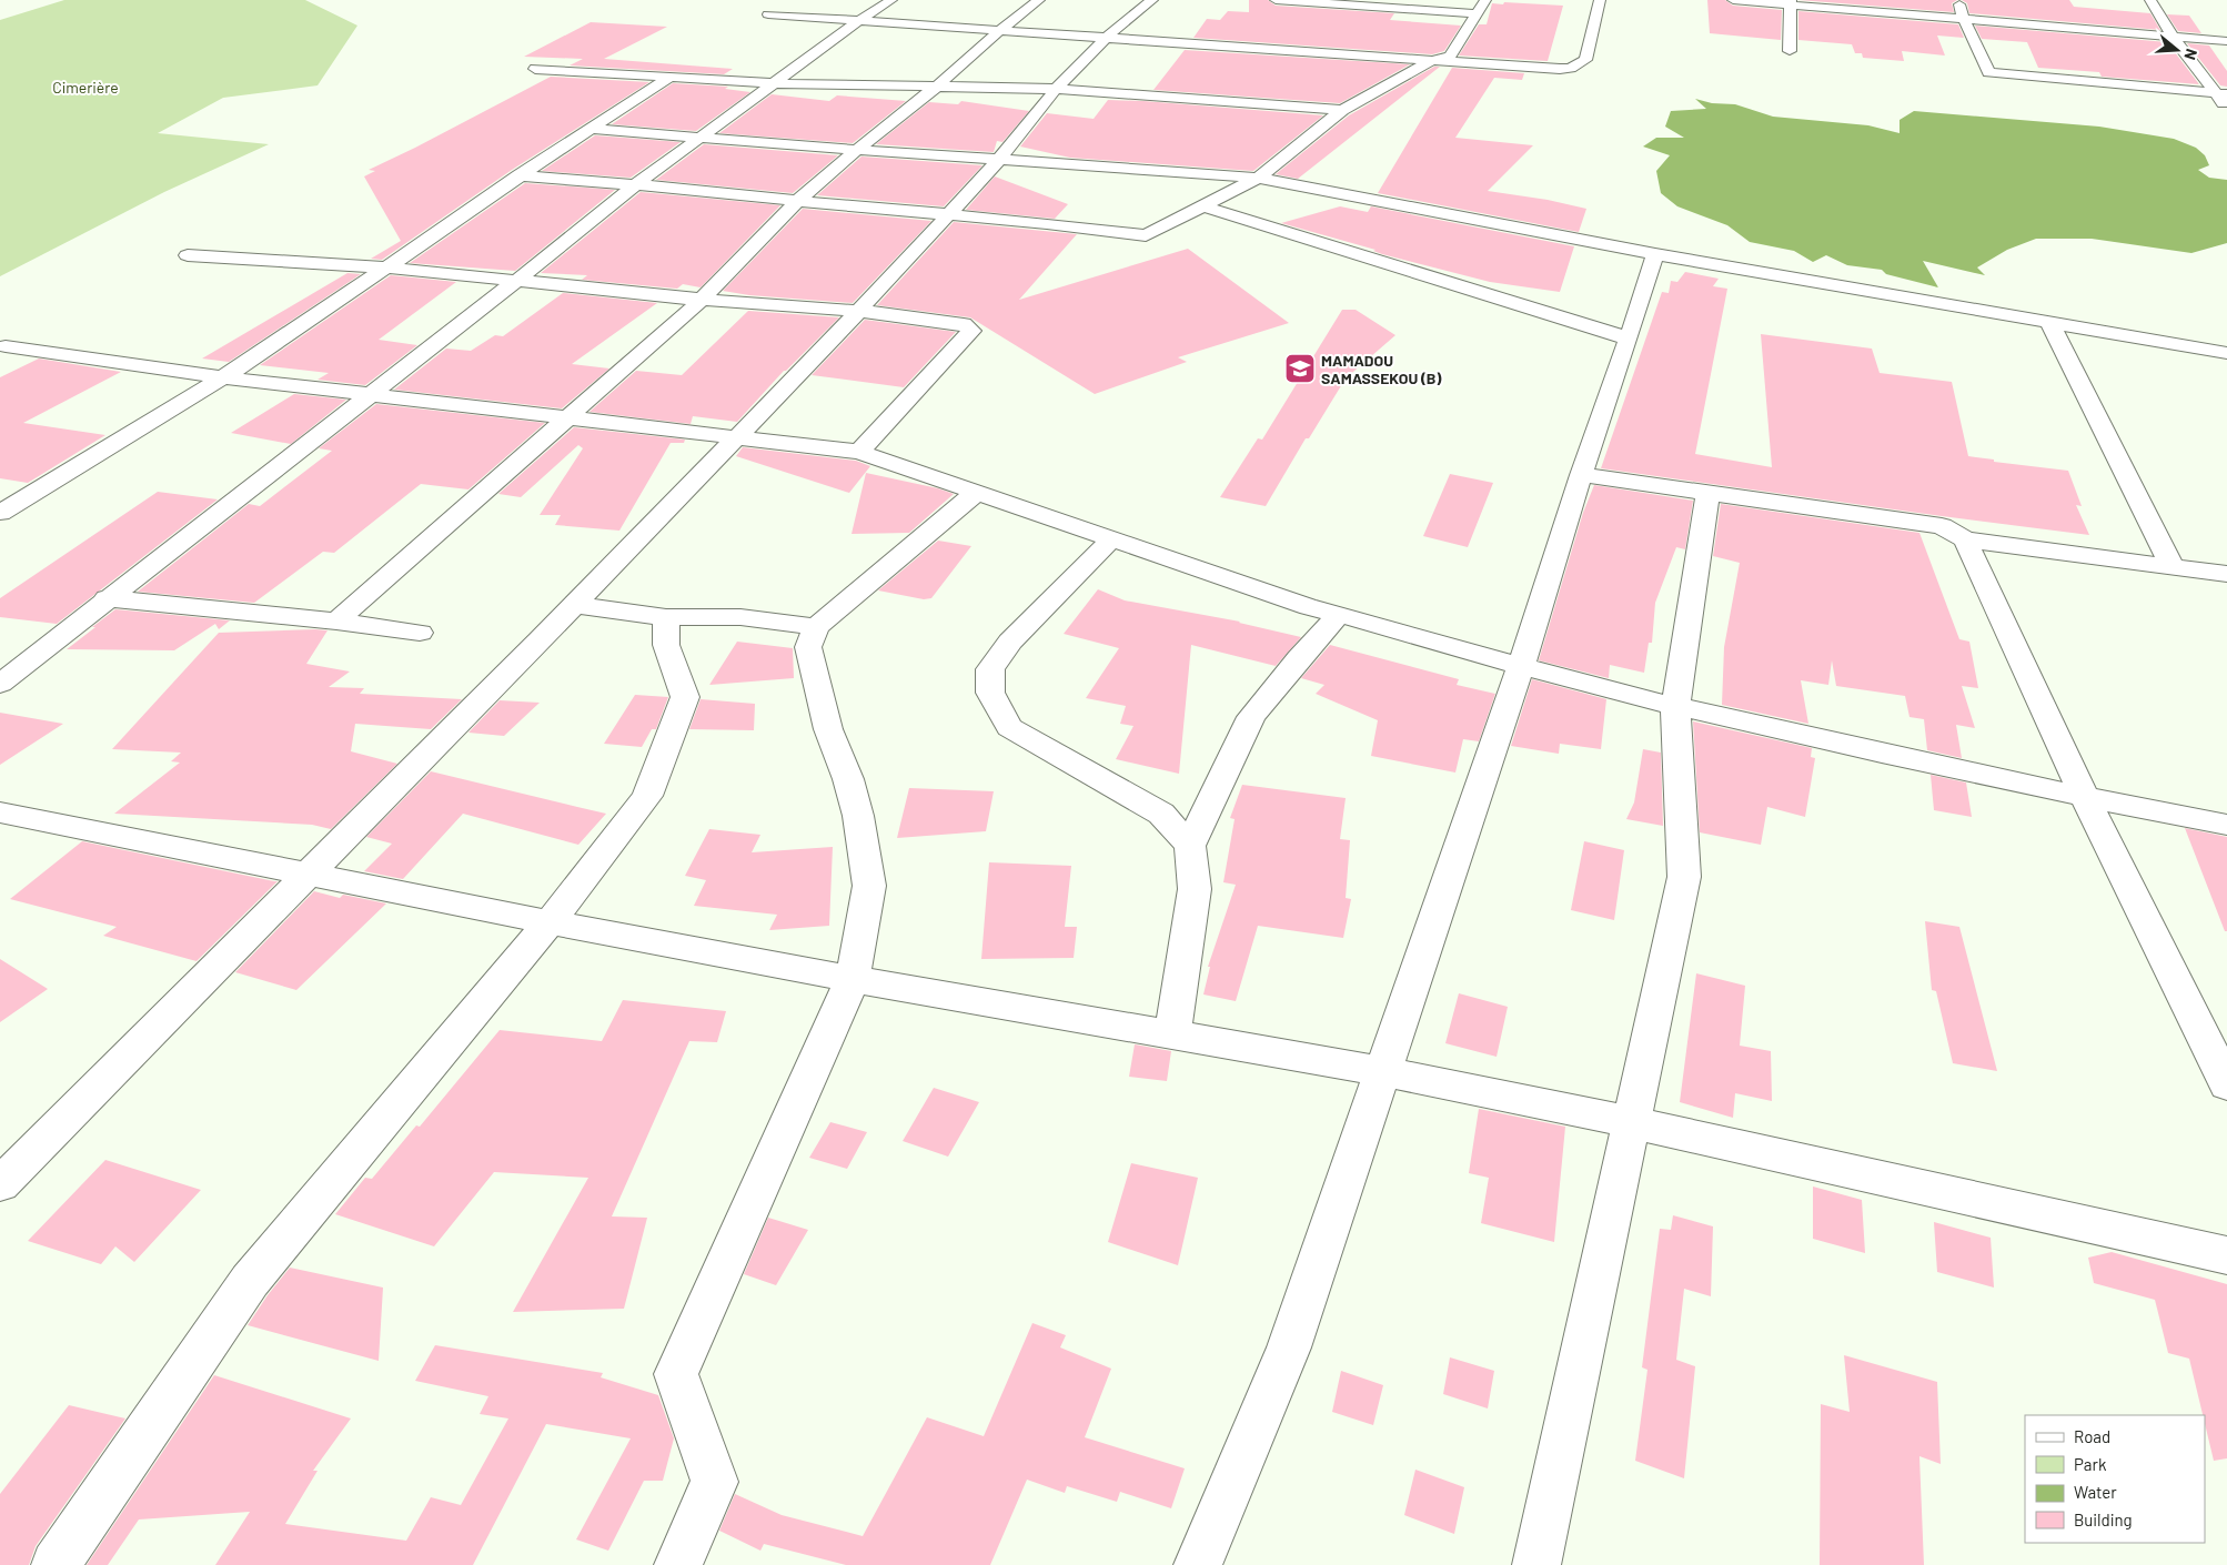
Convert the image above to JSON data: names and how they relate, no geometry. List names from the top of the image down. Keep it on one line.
{"parks":["Cimerière"],"places":{"school or university":["MAMADOU SAMASSEKOU (B)"]},"legend":["Road","Park","Water","Building"],"north":"right"}
